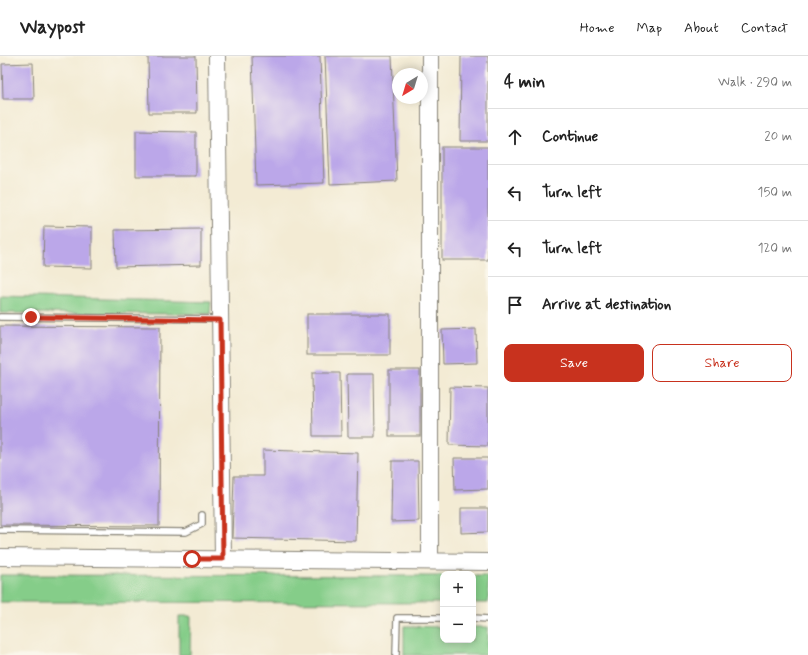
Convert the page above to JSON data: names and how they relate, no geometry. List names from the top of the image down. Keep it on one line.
{"north":"bottom left","page":{"header":"Waypost","nav":["Home","Map","About","Contact"],"heading":["4 min","Walk · 290 m"],"list":[["Continue","20 m"],["Turn left","150 m"],["Turn left","120 m"],"Arrive at destination"],"buttons":["Save","Share"],"map_buttons":["+","−"]}}
